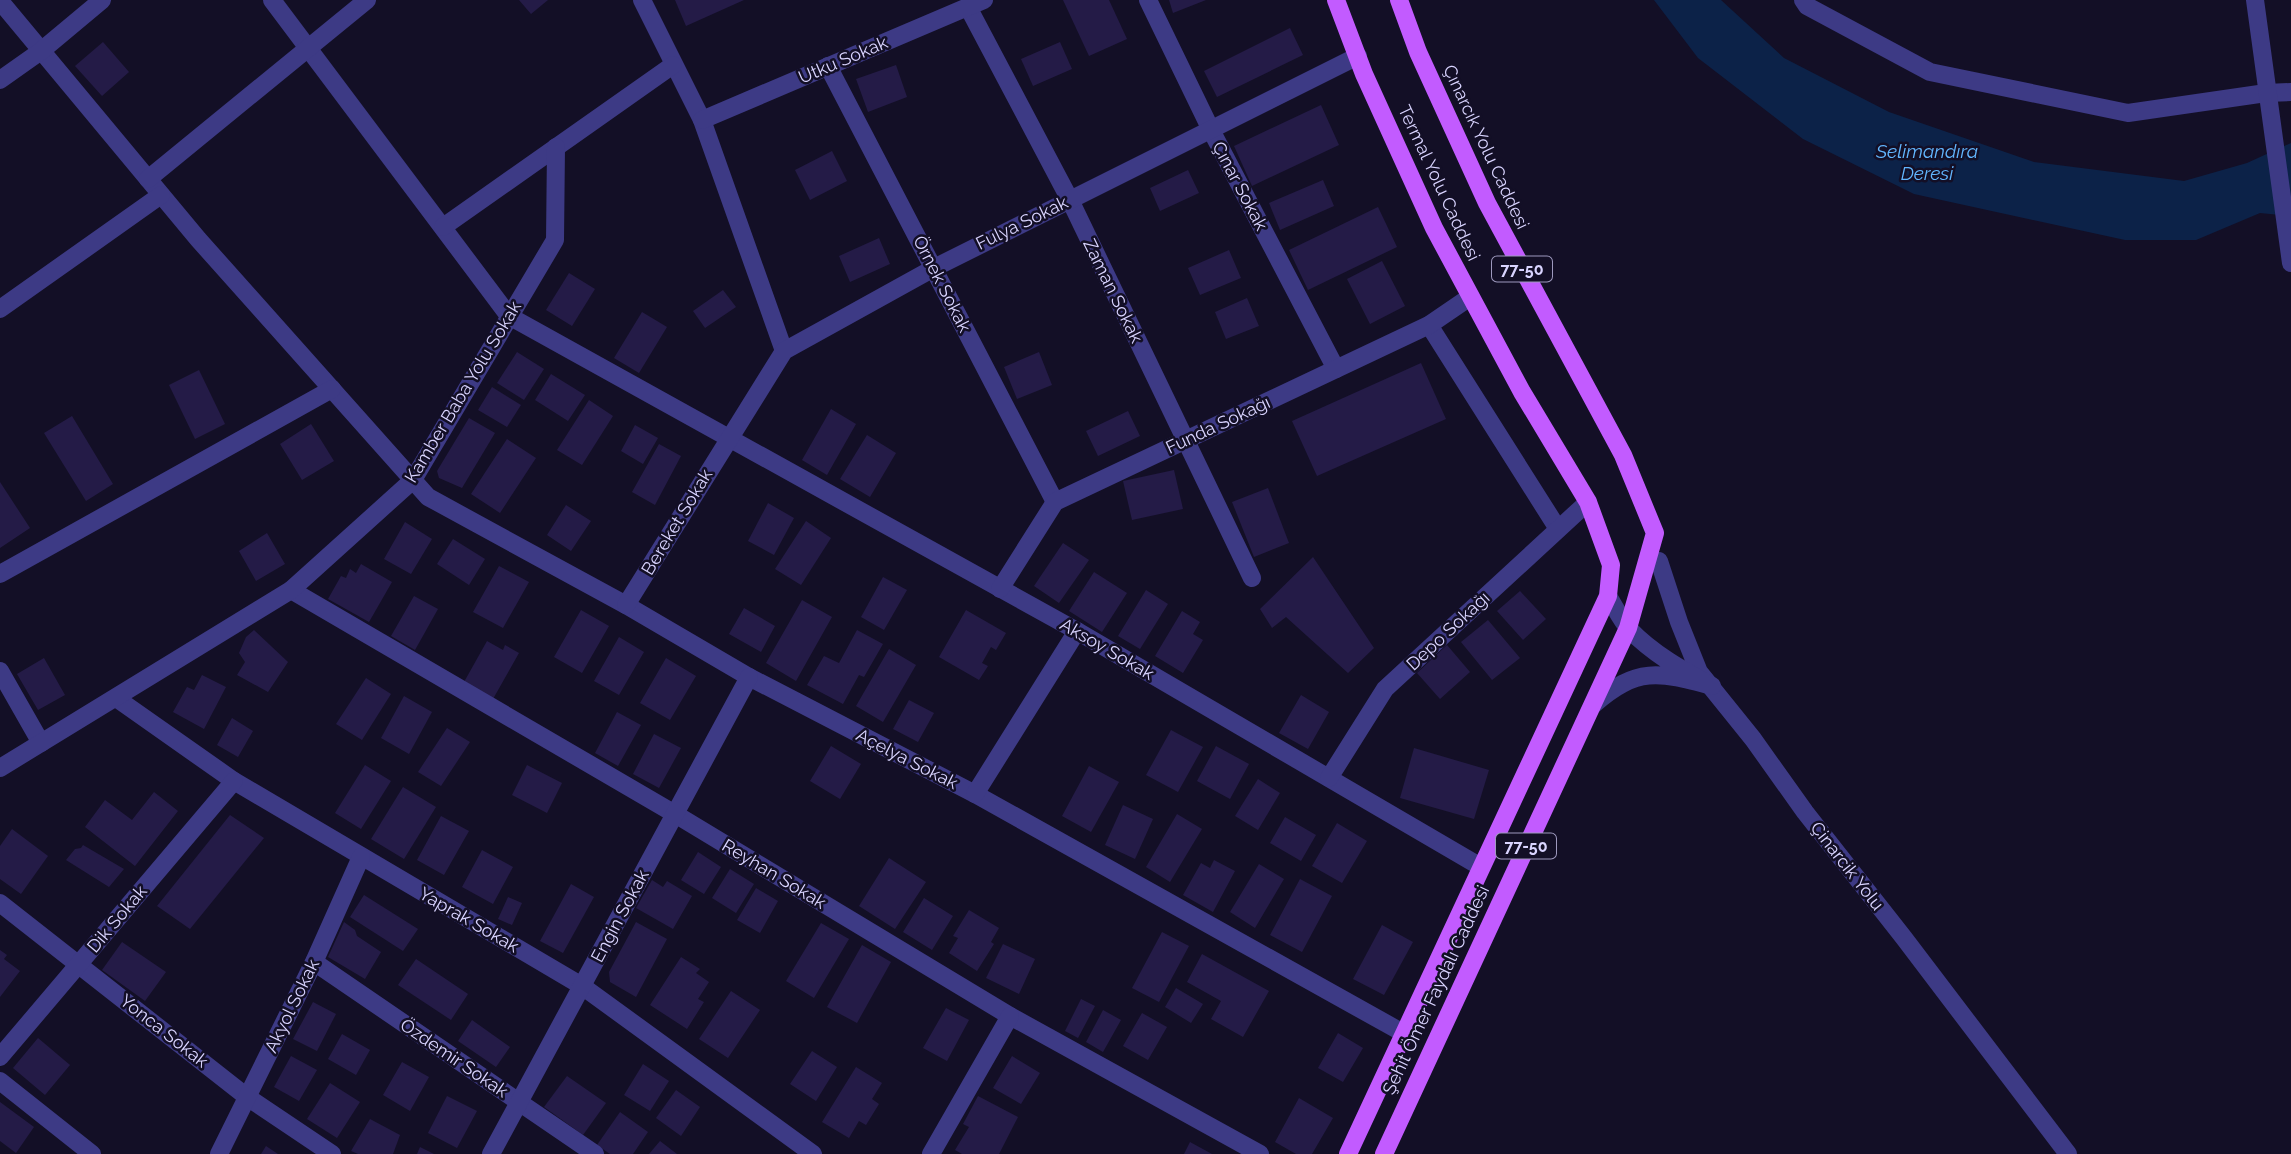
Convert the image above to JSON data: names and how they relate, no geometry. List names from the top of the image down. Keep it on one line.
{"streets":{"main road":["Çınarcık Yolu Caddesi","Termal Yolu Caddesi","77-50","Şehit Ömer Faydalı Caddesi"],"street":["Utku Sokak","Çınar Sokak","Fulya Sokak","Örnek Sokak","Zaman Sokak","Kamber Baba Yolu Sokak","Funda Sokağı","Bereket Sokak","Depo Sokağı","Aksoy Sokak","Açelya Sokak","Çinarcik Yolu","Reyhan Sokak","Engin Sokak","Dik Sokak","Yaprak Sokak","Akyol Sokak","Yonca Sokak","Özdemir Sokak"]},"crossings":[["Utku Sokak","Örnek Sokak"],["Utku Sokak","Zaman Sokak"],["Çınarcık Yolu Caddesi","Şehit Ömer Faydalı Caddesi"],["Termal Yolu Caddesi","Fulya Sokak"],["Termal Yolu Caddesi","Funda Sokağı"],["Termal Yolu Caddesi","Depo Sokağı"],["Termal Yolu Caddesi","Şehit Ömer Faydalı Caddesi"],["Çınar Sokak","Fulya Sokak"],["Çınar Sokak","Funda Sokağı"],["Fulya Sokak","Örnek Sokak"],["Fulya Sokak","Zaman Sokak"],["Fulya Sokak","Bereket Sokak"],["Fulya Sokak","Aksoy Sokak"],["Örnek Sokak","Funda Sokağı"],["Zaman Sokak","Funda Sokağı"],["Kamber Baba Yolu Sokak","Aksoy Sokak"],["Kamber Baba Yolu Sokak","Açelya Sokak"],["Kamber Baba Yolu Sokak","Reyhan Sokak"],["Kamber Baba Yolu Sokak","Yaprak Sokak"],["Bereket Sokak","Aksoy Sokak"],["Bereket Sokak","Açelya Sokak"],["Depo Sokağı","Aksoy Sokak"],["Aksoy Sokak","Şehit Ömer Faydalı Caddesi"],["Açelya Sokak","Engin Sokak"],["Açelya Sokak","Şehit Ömer Faydalı Caddesi"],["Reyhan Sokak","Engin Sokak"],["Engin Sokak","Yaprak Sokak"],["Engin Sokak","Özdemir Sokak"],["Dik Sokak","Yaprak Sokak"],["Dik Sokak","Yonca Sokak"],["Yaprak Sokak","Akyol Sokak"],["Akyol Sokak","Yonca Sokak"],["Akyol Sokak","Özdemir Sokak"]],"water":["Selimandıra Deresi"]}
